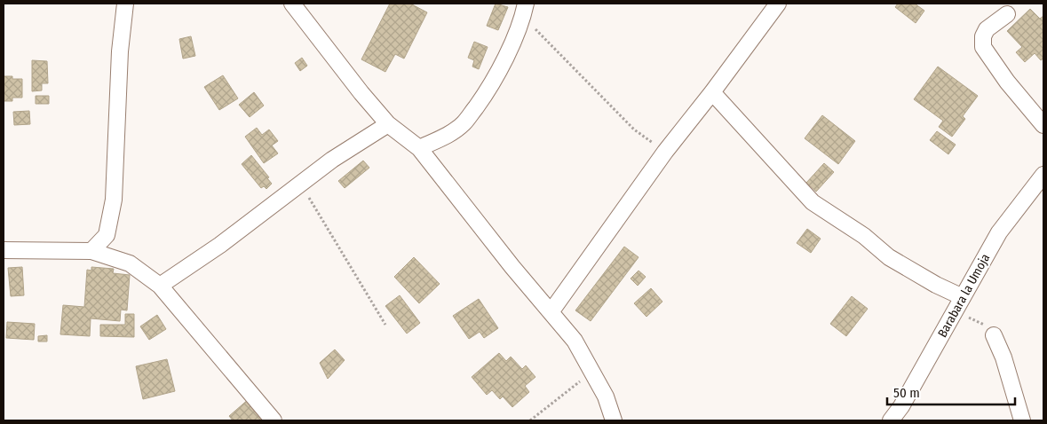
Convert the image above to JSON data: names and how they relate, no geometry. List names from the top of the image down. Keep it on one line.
{"streets":{"street":["Barabara la Umoja"]},"scale_bar":"50 m"}
